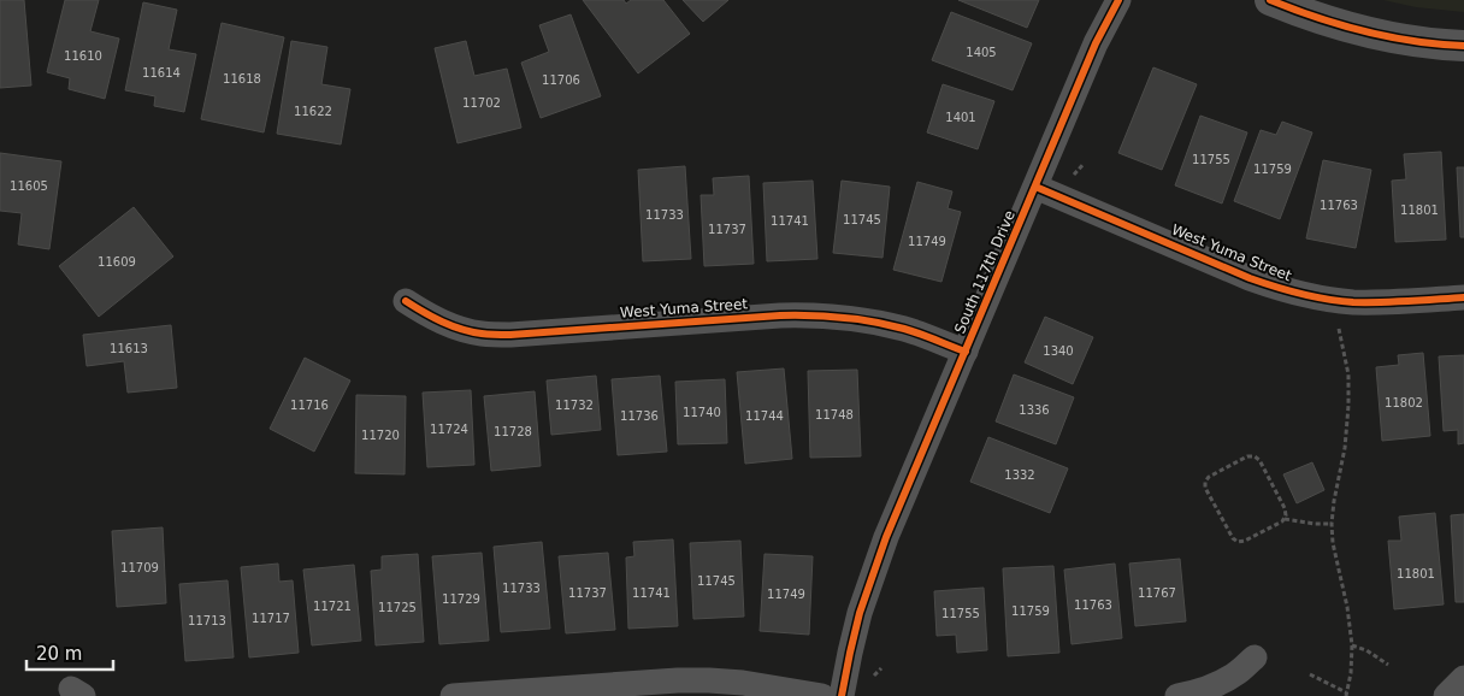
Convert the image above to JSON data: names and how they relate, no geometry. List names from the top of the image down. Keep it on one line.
{"streets":{"street":["West Yuma Street","South 117th Drive"]},"crossings":[["West Yuma Street","South 117th Drive"]],"house_numbers":["1405","11610","11614","11618","11706","11702","11622","1401","11755","11759","11605","11763","11801","11733","11745","11741","11737","11749","11609","11613","1340","11802","11716","11732","1336","11740","11748","11736","11744","11724","11728","11720","1332","11709","11801","11745","11733","11737","11741","11767","11749","11729","11763","11721","11725","11759","11755","11717","11713"],"scale_bar":"20 m"}
